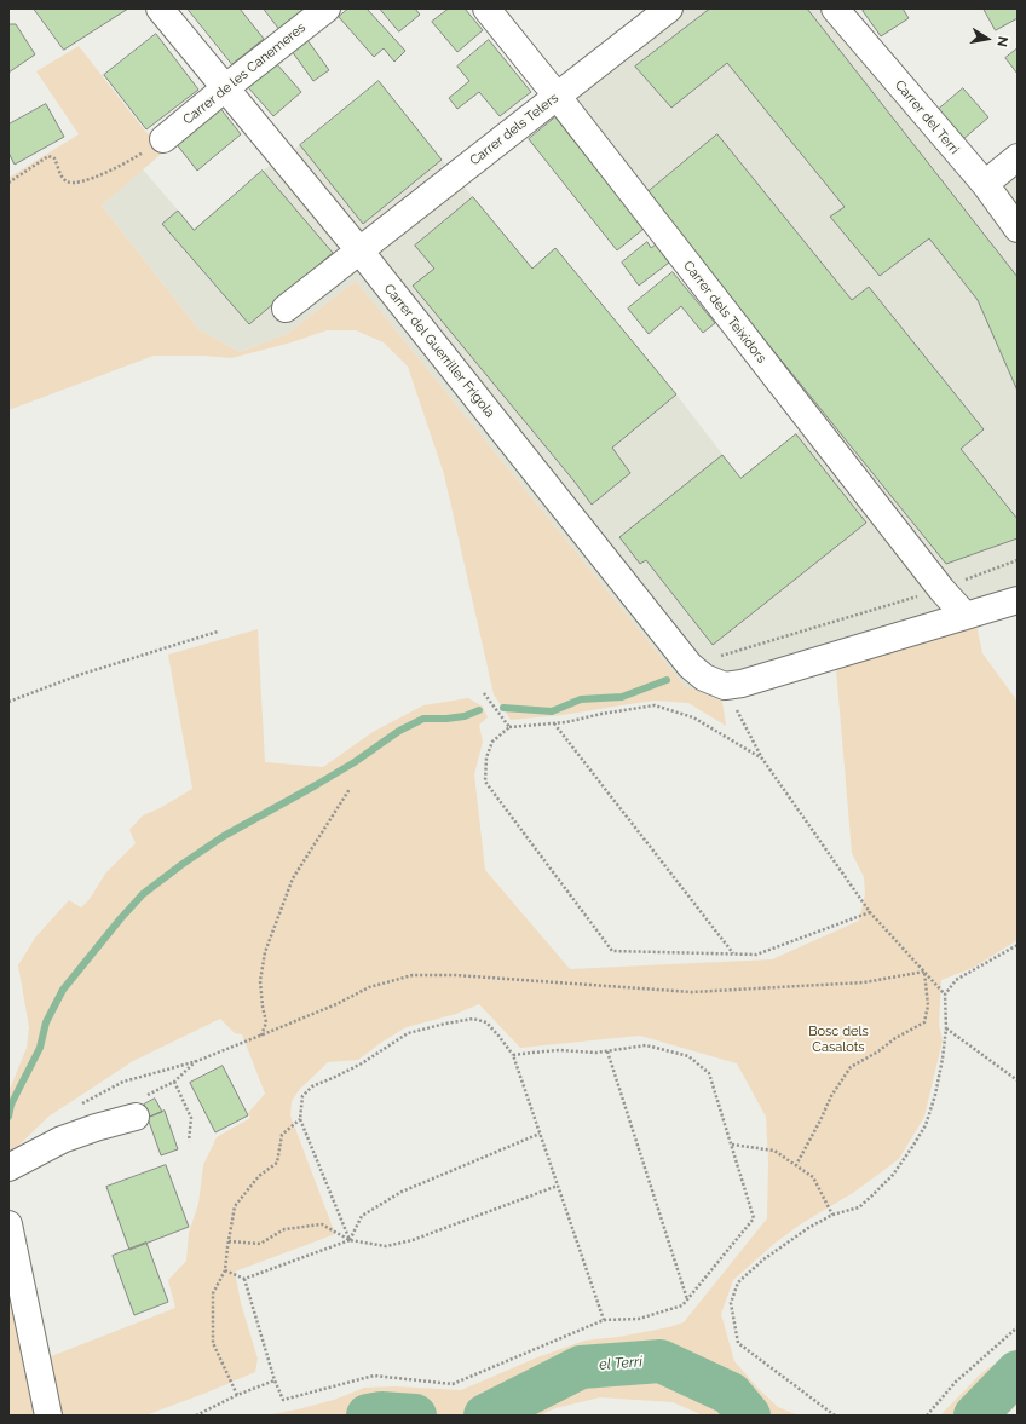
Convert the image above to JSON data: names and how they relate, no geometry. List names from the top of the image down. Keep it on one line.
{"streets":{"street":["Carrer de les Canemeres","Carrer del Terri","Carrer dels Telers","Carrer dels Teixidors","Carrer del Guerriller Frigola"]},"crossings":[["Carrer de les Canemeres","Carrer del Guerriller Frigola"],["Carrer dels Telers","Carrer dels Teixidors"],["Carrer dels Telers","Carrer del Guerriller Frigola"],["Carrer dels Teixidors","Carrer del Guerriller Frigola"]],"water":["el Terri"],"parks":["Bosc dels Casalots"],"north":"right"}
